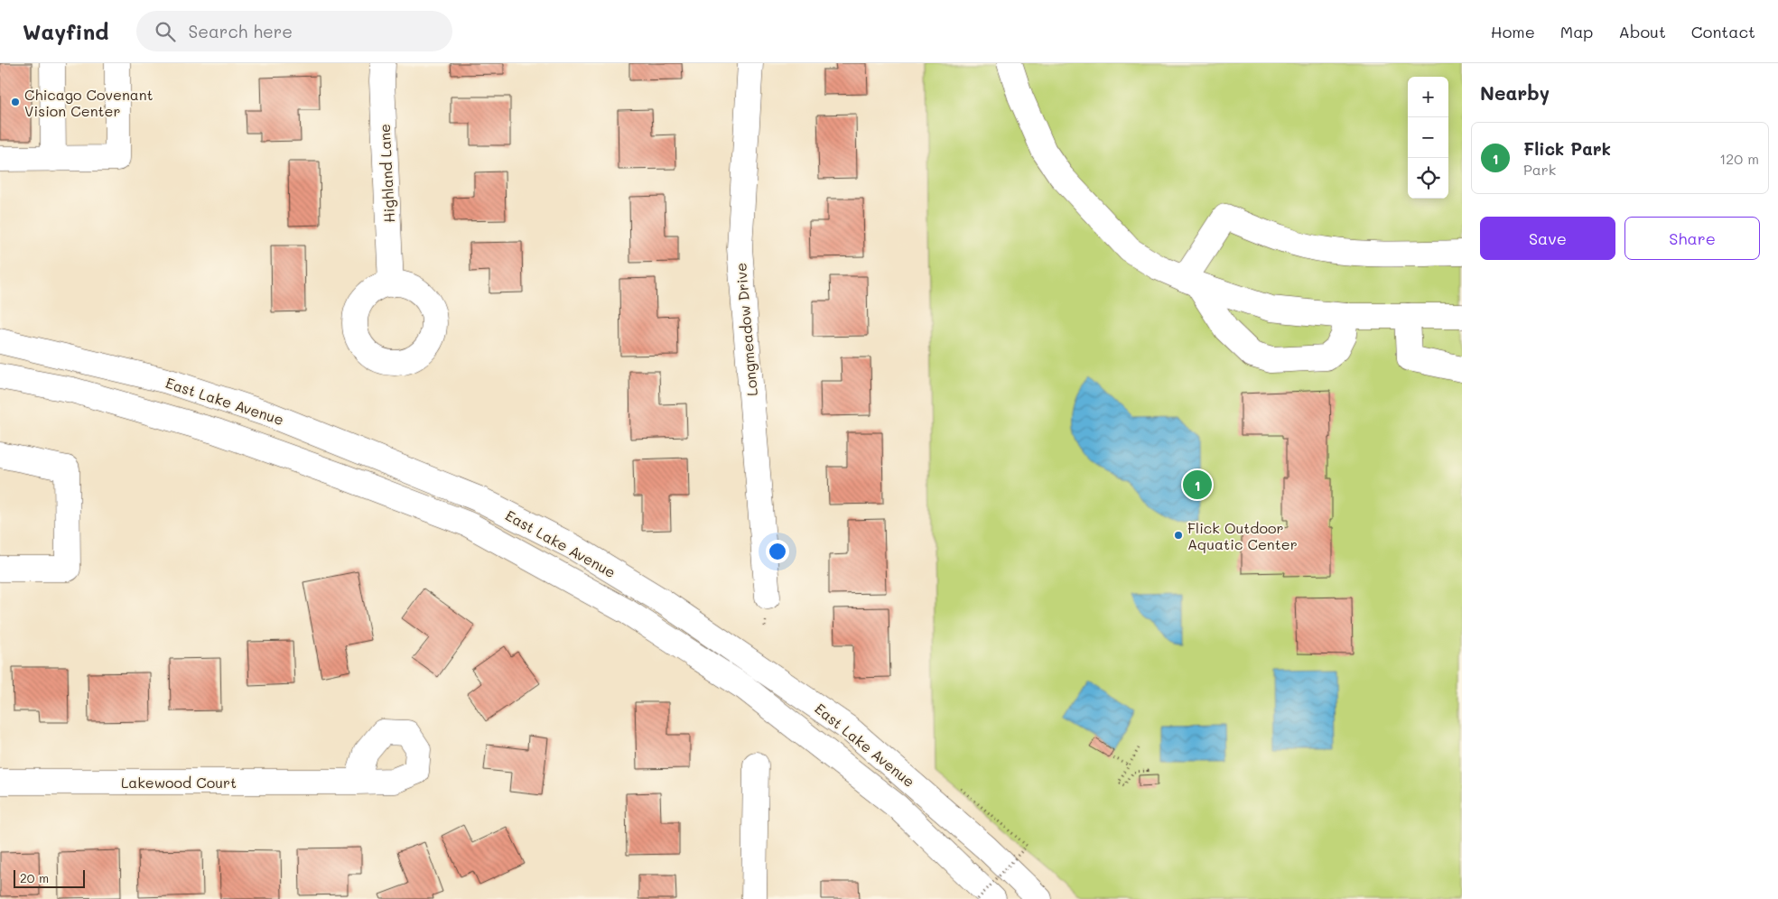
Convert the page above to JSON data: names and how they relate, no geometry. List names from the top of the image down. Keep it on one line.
{"streets":{"main road":["Highland Lane","Longmeadow Drive","East Lake Avenue","Lakewood Court"]},"places":["Chicago Covenant Vision Center","Flick Outdoor Aquatic Center"],"scale_bar":"20 m","page":{"header":"Wayfind","search":"Search here","nav":["Home","Map","About","Contact"],"heading":"Nearby","map_buttons":["+","−"],"list":[{"mark":"1","name":"Flick Park","note":"Park","value":"120 m"}],"buttons":["Save","Share"],"pins":"1","scale":"20 m"}}
